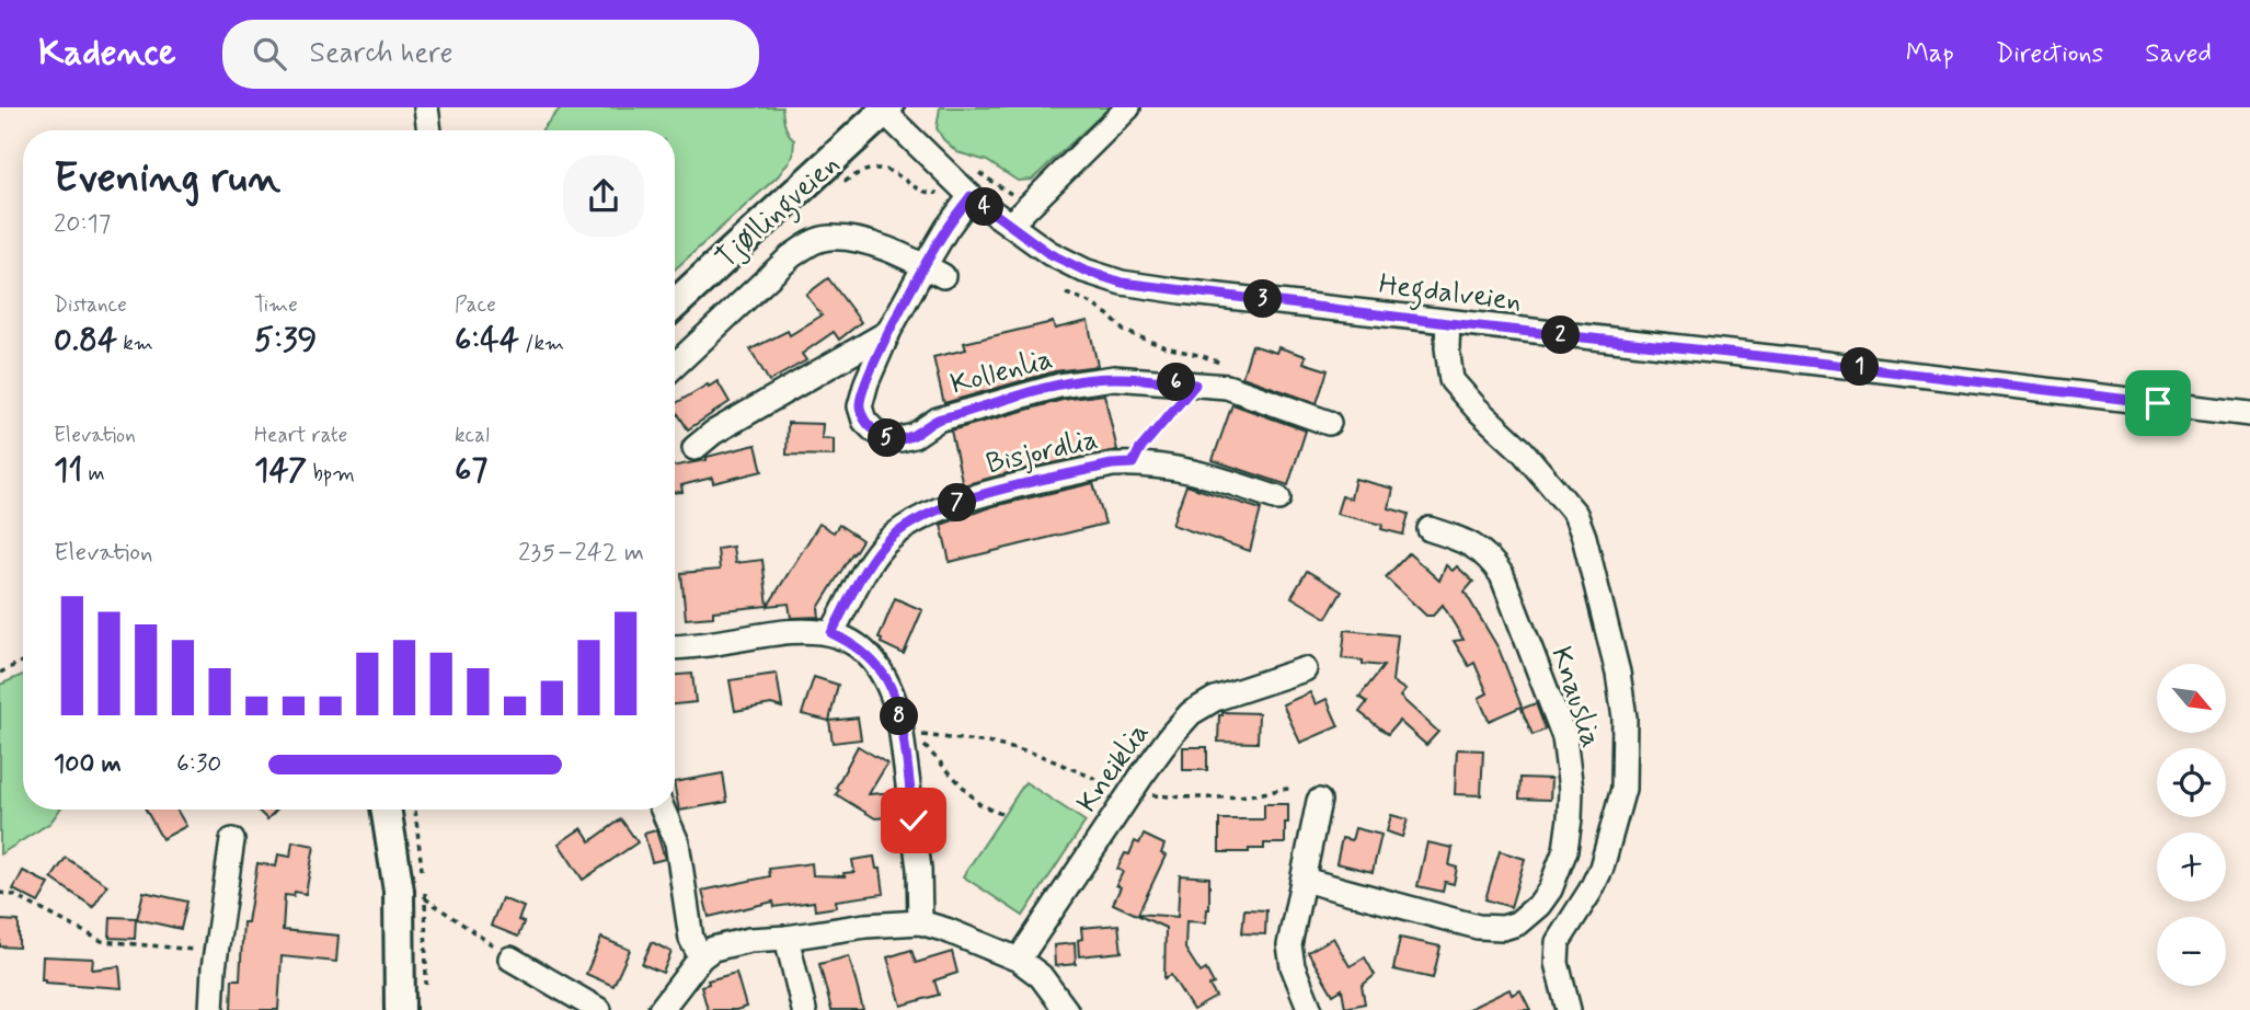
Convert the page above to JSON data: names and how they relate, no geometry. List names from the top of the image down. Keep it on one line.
{"streets":{"main road":["Tjøllingveien"],"street":["Hegdalveien","Kollenlia","Bisjordlia","Knauslia","Kneiklia"]},"crossings":[["Tjøllingveien","Hegdalveien"],["Hegdalveien","Kollenlia"]],"north":"bottom right","page":{"header":"Kadence","search":"Search here","nav":["Map","Directions","Saved"],"heading":["Evening run","20:17"],"pins":["4","3","2","1","6","5","7","8"],"stats":[["Distance","0.84 km"],["Time","5:39"],["Pace","6:44 /km"],["Elevation","11 m"],["Heart rate","147 bpm"],["kcal","67"]],"chart":["Elevation","235–242 m"],"map_buttons":["+","−"],"list":[{"name":"100 m","note":"6:30"}]}}
